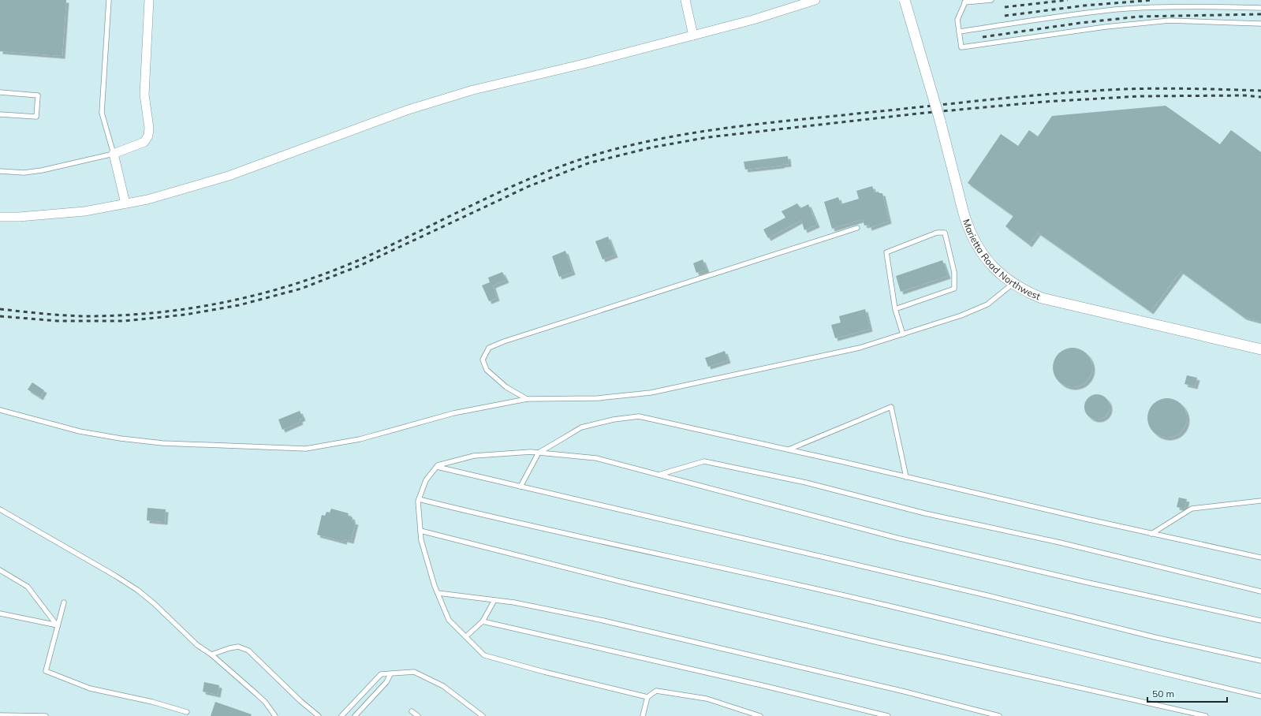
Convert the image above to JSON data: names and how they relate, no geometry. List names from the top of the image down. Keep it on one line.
{"streets":{"street":["Marietta Road Northwest"]},"scale_bar":"50 m"}
